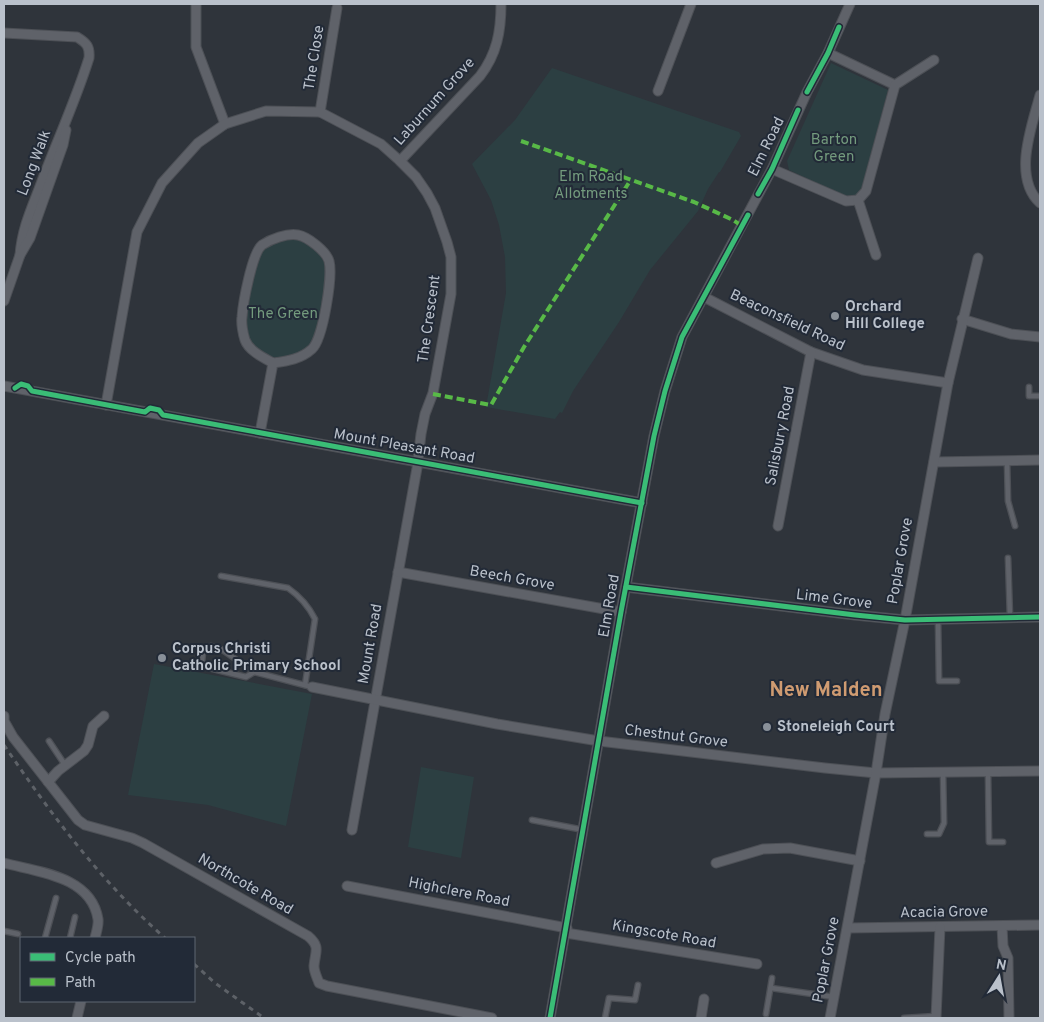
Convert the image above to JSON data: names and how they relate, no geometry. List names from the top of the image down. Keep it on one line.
{"streets":{"street":["The Close","Laburnum Grove","Elm Road","Long Walk","The Crescent","Beaconsfield Road","Salisbury Road","Mount Pleasant Road","Poplar Grove","Beech Grove","Lime Grove","Mount Road","Chestnut Grove","Northcote Road","Highclere Road","Acacia Grove","Kingscote Road"]},"crossings":[["The Close","The Crescent"],["Laburnum Grove","The Crescent"],["Elm Road","Beaconsfield Road"],["Elm Road","Mount Pleasant Road"],["Elm Road","Beech Grove"],["Elm Road","Lime Grove"],["Elm Road","Chestnut Grove"],["Elm Road","Highclere Road"],["Elm Road","Kingscote Road"],["The Crescent","Mount Pleasant Road"],["The Crescent","Mount Road"],["Beaconsfield Road","Salisbury Road"],["Beaconsfield Road","Poplar Grove"],["Mount Pleasant Road","Mount Road"],["Poplar Grove","Lime Grove"],["Poplar Grove","Chestnut Grove"],["Poplar Grove","Acacia Grove"],["Beech Grove","Mount Road"],["Mount Road","Chestnut Grove"],["Highclere Road","Kingscote Road"]],"districts":["New Malden"],"parks":["Barton Green","Elm Road Allotments","The Green"],"places":["Orchard Hill College","Corpus Christi Catholic Primary School","Stoneleigh Court"],"legend":["Cycle path","Path"],"north":"top"}
